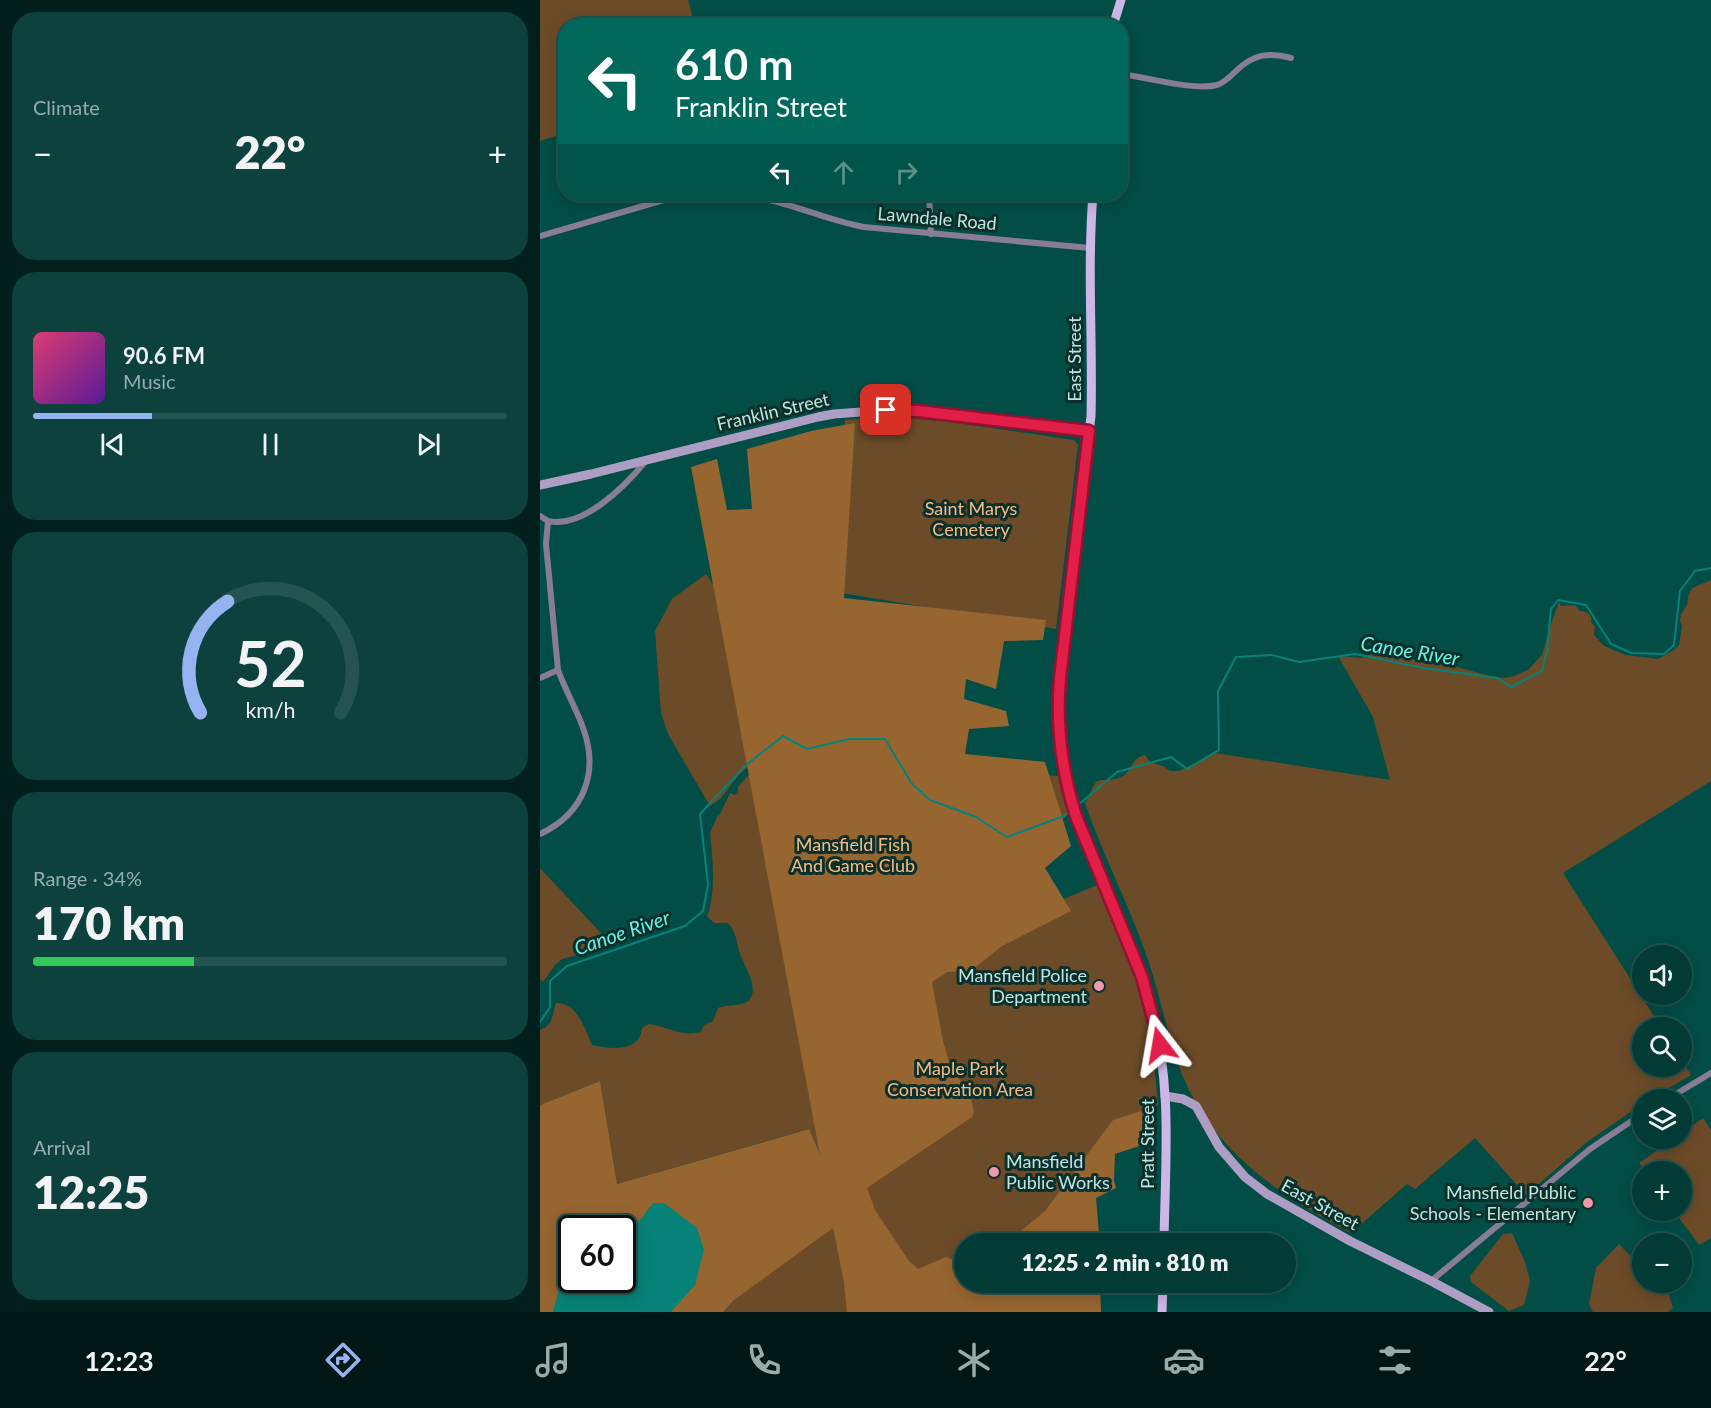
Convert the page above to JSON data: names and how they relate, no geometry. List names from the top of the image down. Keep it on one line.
{"streets":{"main road":["East Street","Pratt Street"],"street":["Lawndale Road","Franklin Street"]},"crossings":[["Lawndale Road","East Street"],["East Street","Franklin Street"],["East Street","Pratt Street"]],"water":["Canoe River"],"parks":["Saint Marys Cemetery","Mansfield Fish And Game Club","Maple Park Conservation Area"],"places":["Mansfield Police Department","Mansfield Public Works","Mansfield Public Schools - Elementary"],"page":{"tile":["Climate",["Range · 34%","170 km"],["Arrival","12:25"]],"turn":["610 m","Franklin Street"],"heat":["−","22°","+"],"song":["90.6 FM","Music"],"map_buttons":["+","−"],"limit":"60","trip":"12:25 · 2 min · 810 m","tabs":["12:23","22°"],"gauge":["52","km/h"]}}
